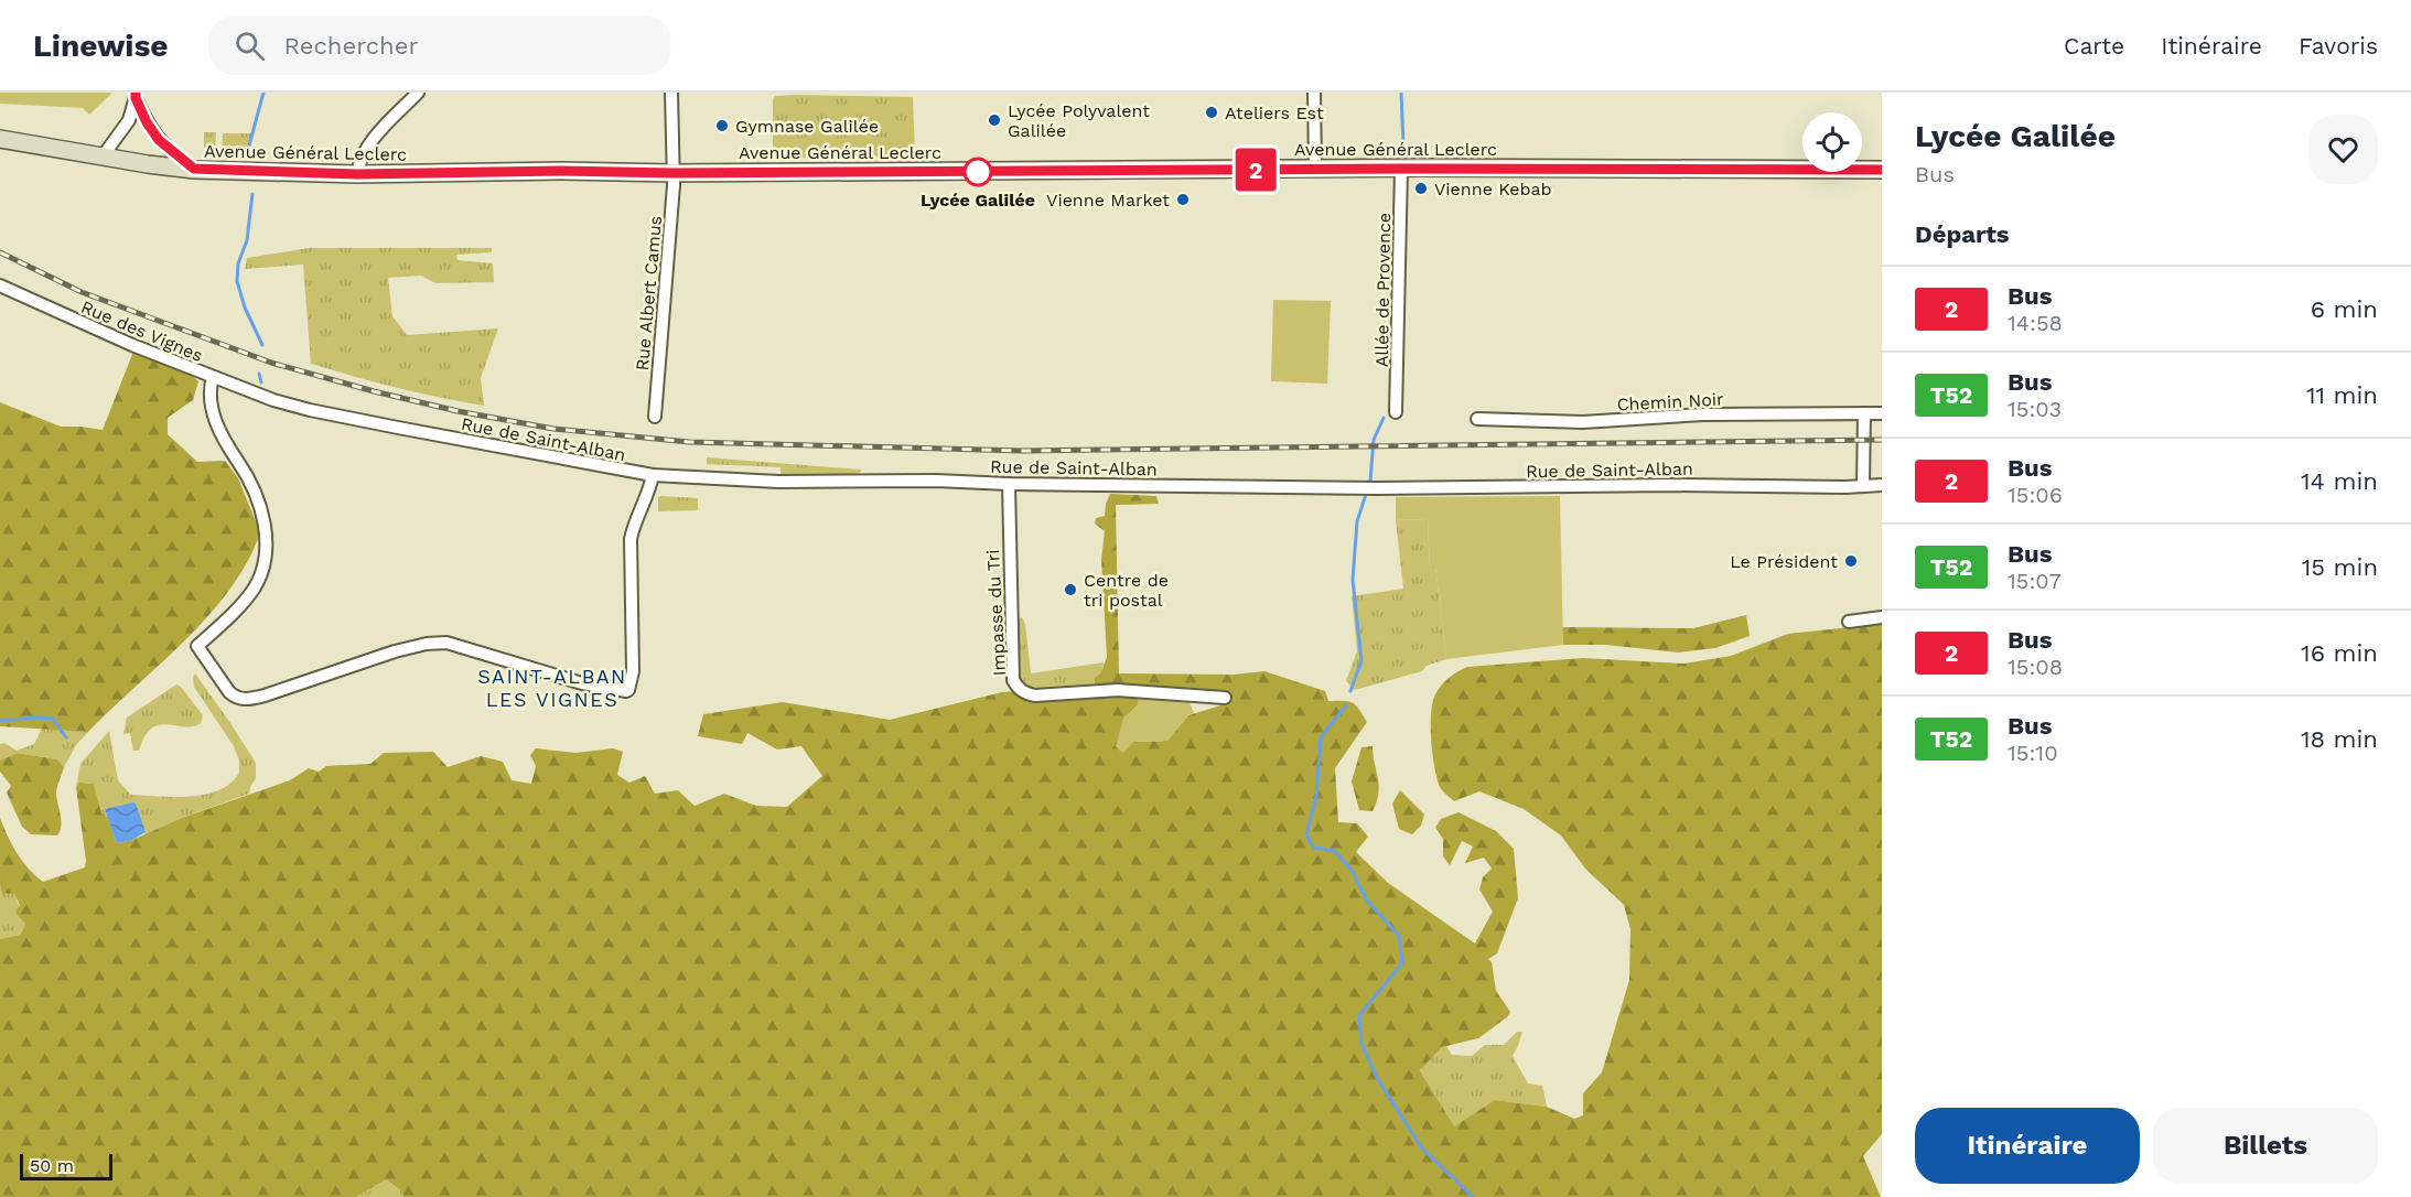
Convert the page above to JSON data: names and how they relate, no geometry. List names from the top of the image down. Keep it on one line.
{"streets":{"main road":["Avenue Général Leclerc"],"street":["Allée de Provence","Rue Albert Camus","Rue des Vignes","Chemin Noir","Rue de Saint-Alban","Impasse du Tri"]},"crossings":[["Avenue Général Leclerc","Allée de Provence"],["Avenue Général Leclerc","Rue Albert Camus"],["Rue des Vignes","Rue de Saint-Alban"],["Rue de Saint-Alban","Impasse du Tri"]],"districts":["SAINT-ALBAN LES VIGNES"],"places":["Ateliers Est","Lycée Polyvalent Galilée","Gymnase Galilée","Lycée Galilée","Vienne Kebab","Vienne Market","Le Président","Centre de tri postal"],"lines":["bus line 2"],"scale_bar":"50 m","page":{"header":"Linewise","search":"Rechercher","nav":["Carte","Itinéraire","Favoris"],"on_map":"2","heading":[["Lycée Galilée","Bus"],"Départs"],"list":[{"mark":"2","name":"Bus","note":"14:58","value":"6 min"},{"mark":"T52","name":"Bus","note":"15:03","value":"11 min"},{"mark":"2","name":"Bus","note":"15:06","value":"14 min"},{"mark":"T52","name":"Bus","note":"15:07","value":"15 min"},{"mark":"2","name":"Bus","note":"15:08","value":"16 min"},{"mark":"T52","name":"Bus","note":"15:10","value":"18 min"}],"buttons":["Itinéraire","Billets"],"scale":"50 m"}}
